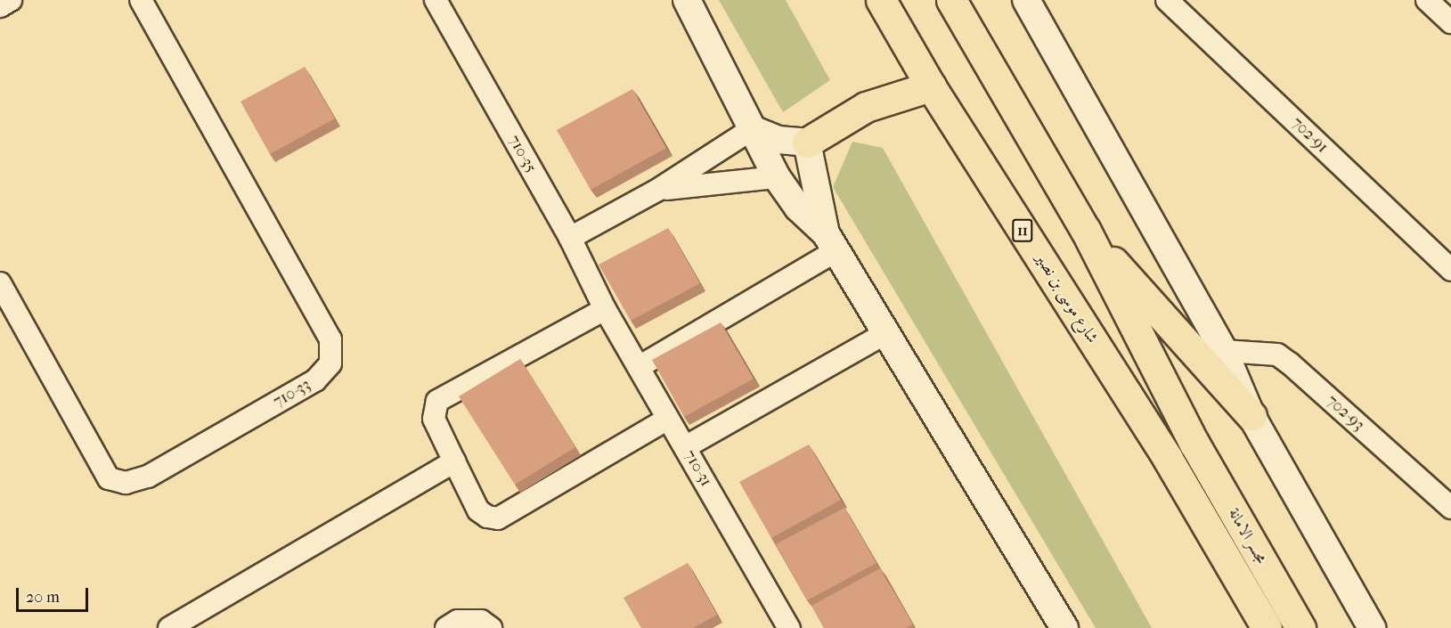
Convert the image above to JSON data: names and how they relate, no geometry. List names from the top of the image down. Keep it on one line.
{"streets":{"main road":["11","شارع موسى بن نصير","مجسر الامانة"],"street":["702-91","710-35","710-33","702-93","710-31"]},"crossings":[["710-35","710-31"],["شارع موسى بن نصير","مجسر الامانة"]],"scale_bar":"20 m"}
